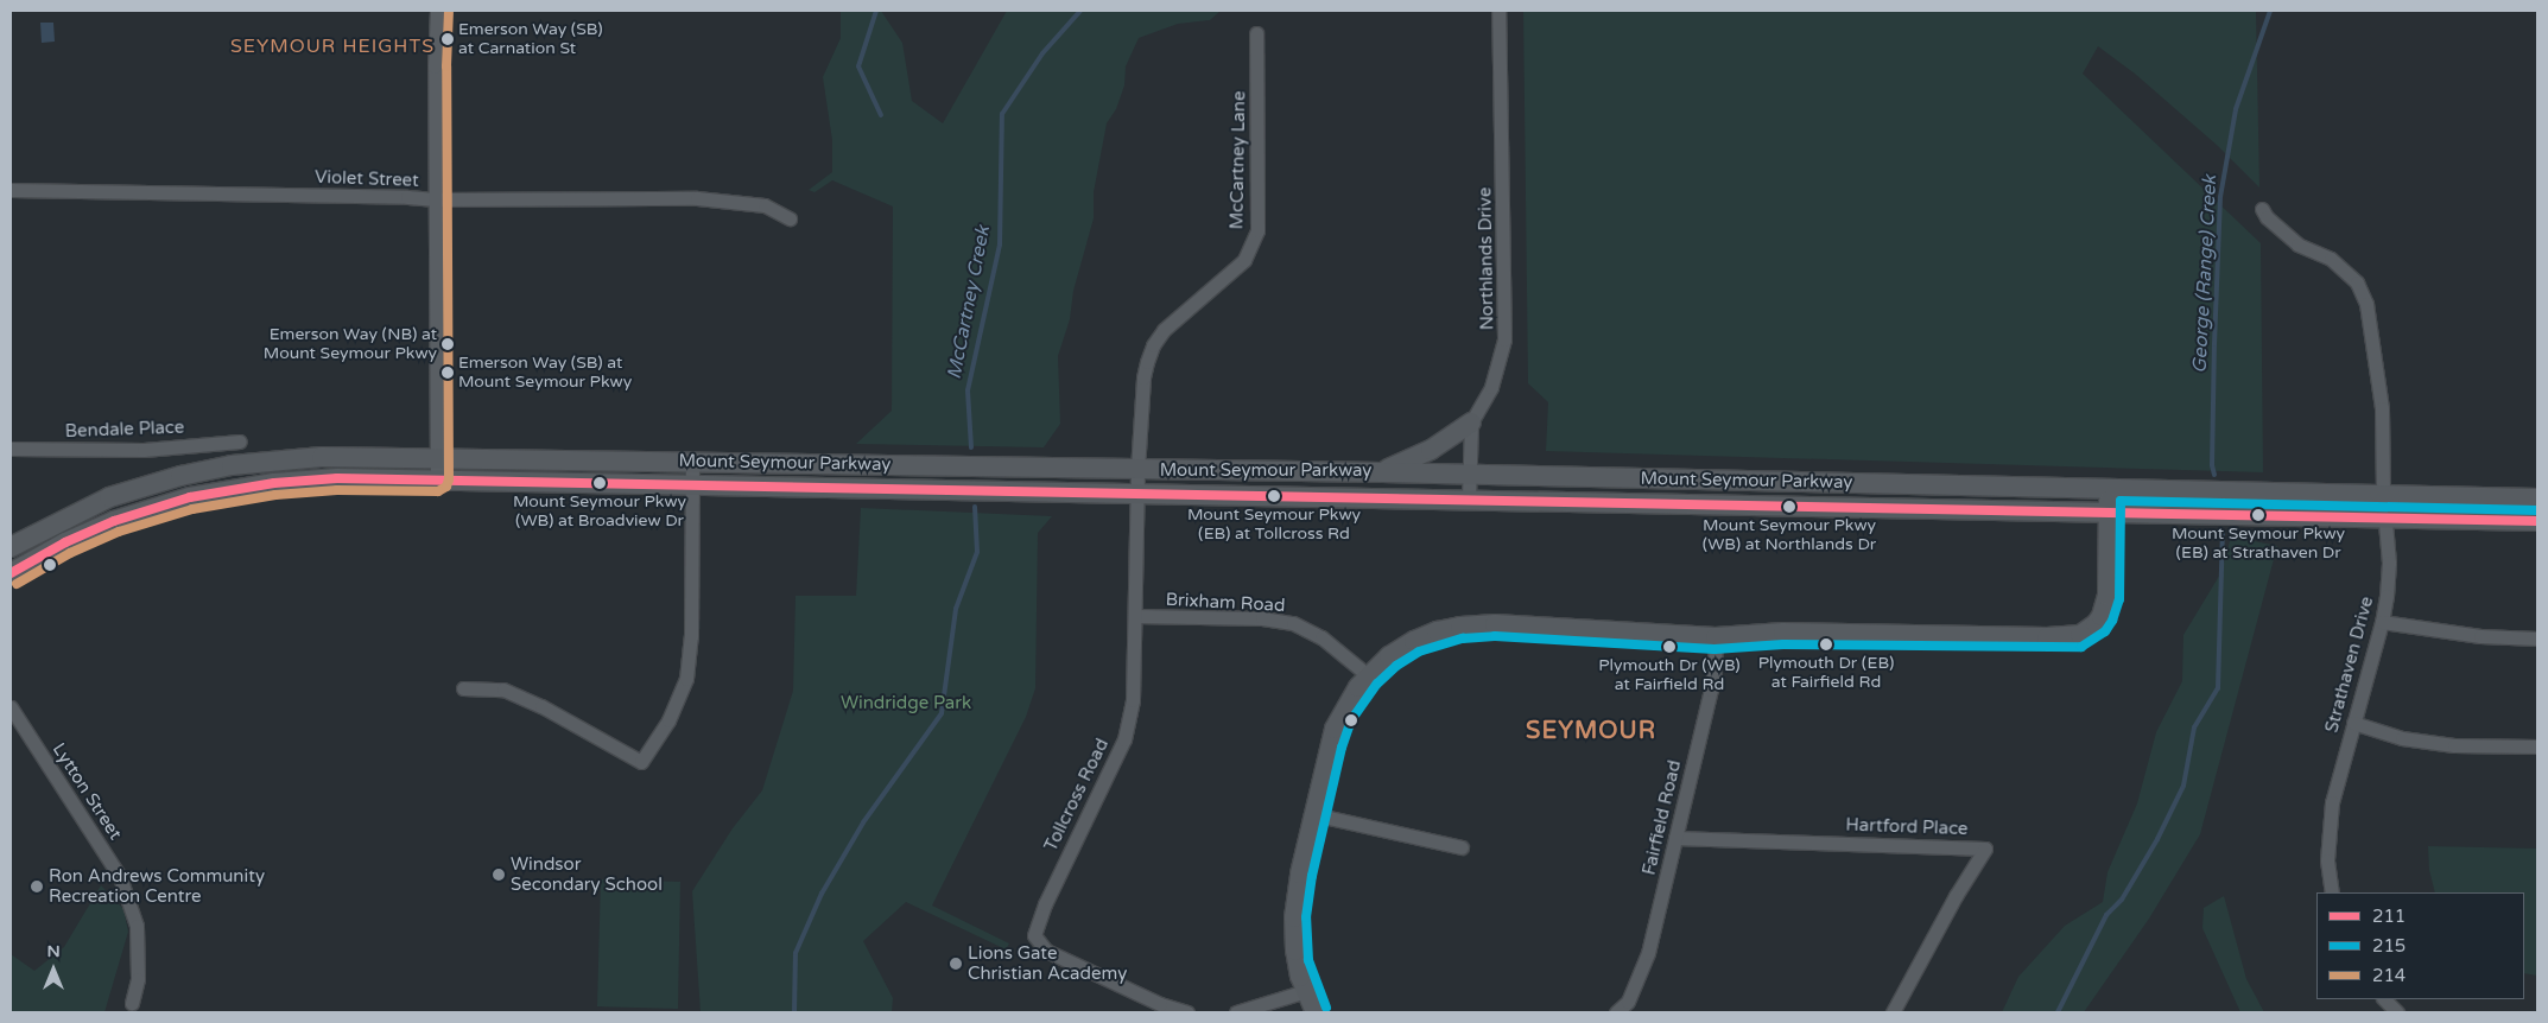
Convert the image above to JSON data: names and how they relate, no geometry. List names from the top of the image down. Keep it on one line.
{"streets":{"main road":["Mount Seymour Parkway"],"street":["McCartney Lane","Violet Street","Northlands Drive","Bendale Place","Brixham Road","Strathaven Drive","Lytton Street","Tollcross Road","Fairfield Road","Hartford Place"]},"crossings":[["McCartney Lane","Mount Seymour Parkway"],["McCartney Lane","Tollcross Road"],["Northlands Drive","Mount Seymour Parkway"],["Mount Seymour Parkway","Strathaven Drive"],["Mount Seymour Parkway","Tollcross Road"],["Brixham Road","Tollcross Road"],["Fairfield Road","Hartford Place"]],"districts":["SEYMOUR HEIGHTS","SEYMOUR"],"water":["George (Range) Creek","McCartney Creek"],"parks":["Windridge Park"],"places":["Emerson Way (SB) at Carnation St","Emerson Way (NB) at Mount Seymour Pkwy","Emerson Way (SB) at Mount Seymour Pkwy","Mount Seymour Pkwy (WB) at Broadview Dr","Mount Seymour Pkwy (EB) at Tollcross Rd","Mount Seymour Pkwy (WB) at Northlands Dr","Mount Seymour Pkwy (EB) at Strathaven Dr","Plymouth Dr (EB) at Fairfield Rd","Plymouth Dr (WB) at Fairfield Rd","Windsor Secondary School","Ron Andrews Community Recreation Centre","Lions Gate Christian Academy"],"lines":["transit line 214","transit line 211","transit line 215"],"legend":["211","215","214"],"north":"top"}
